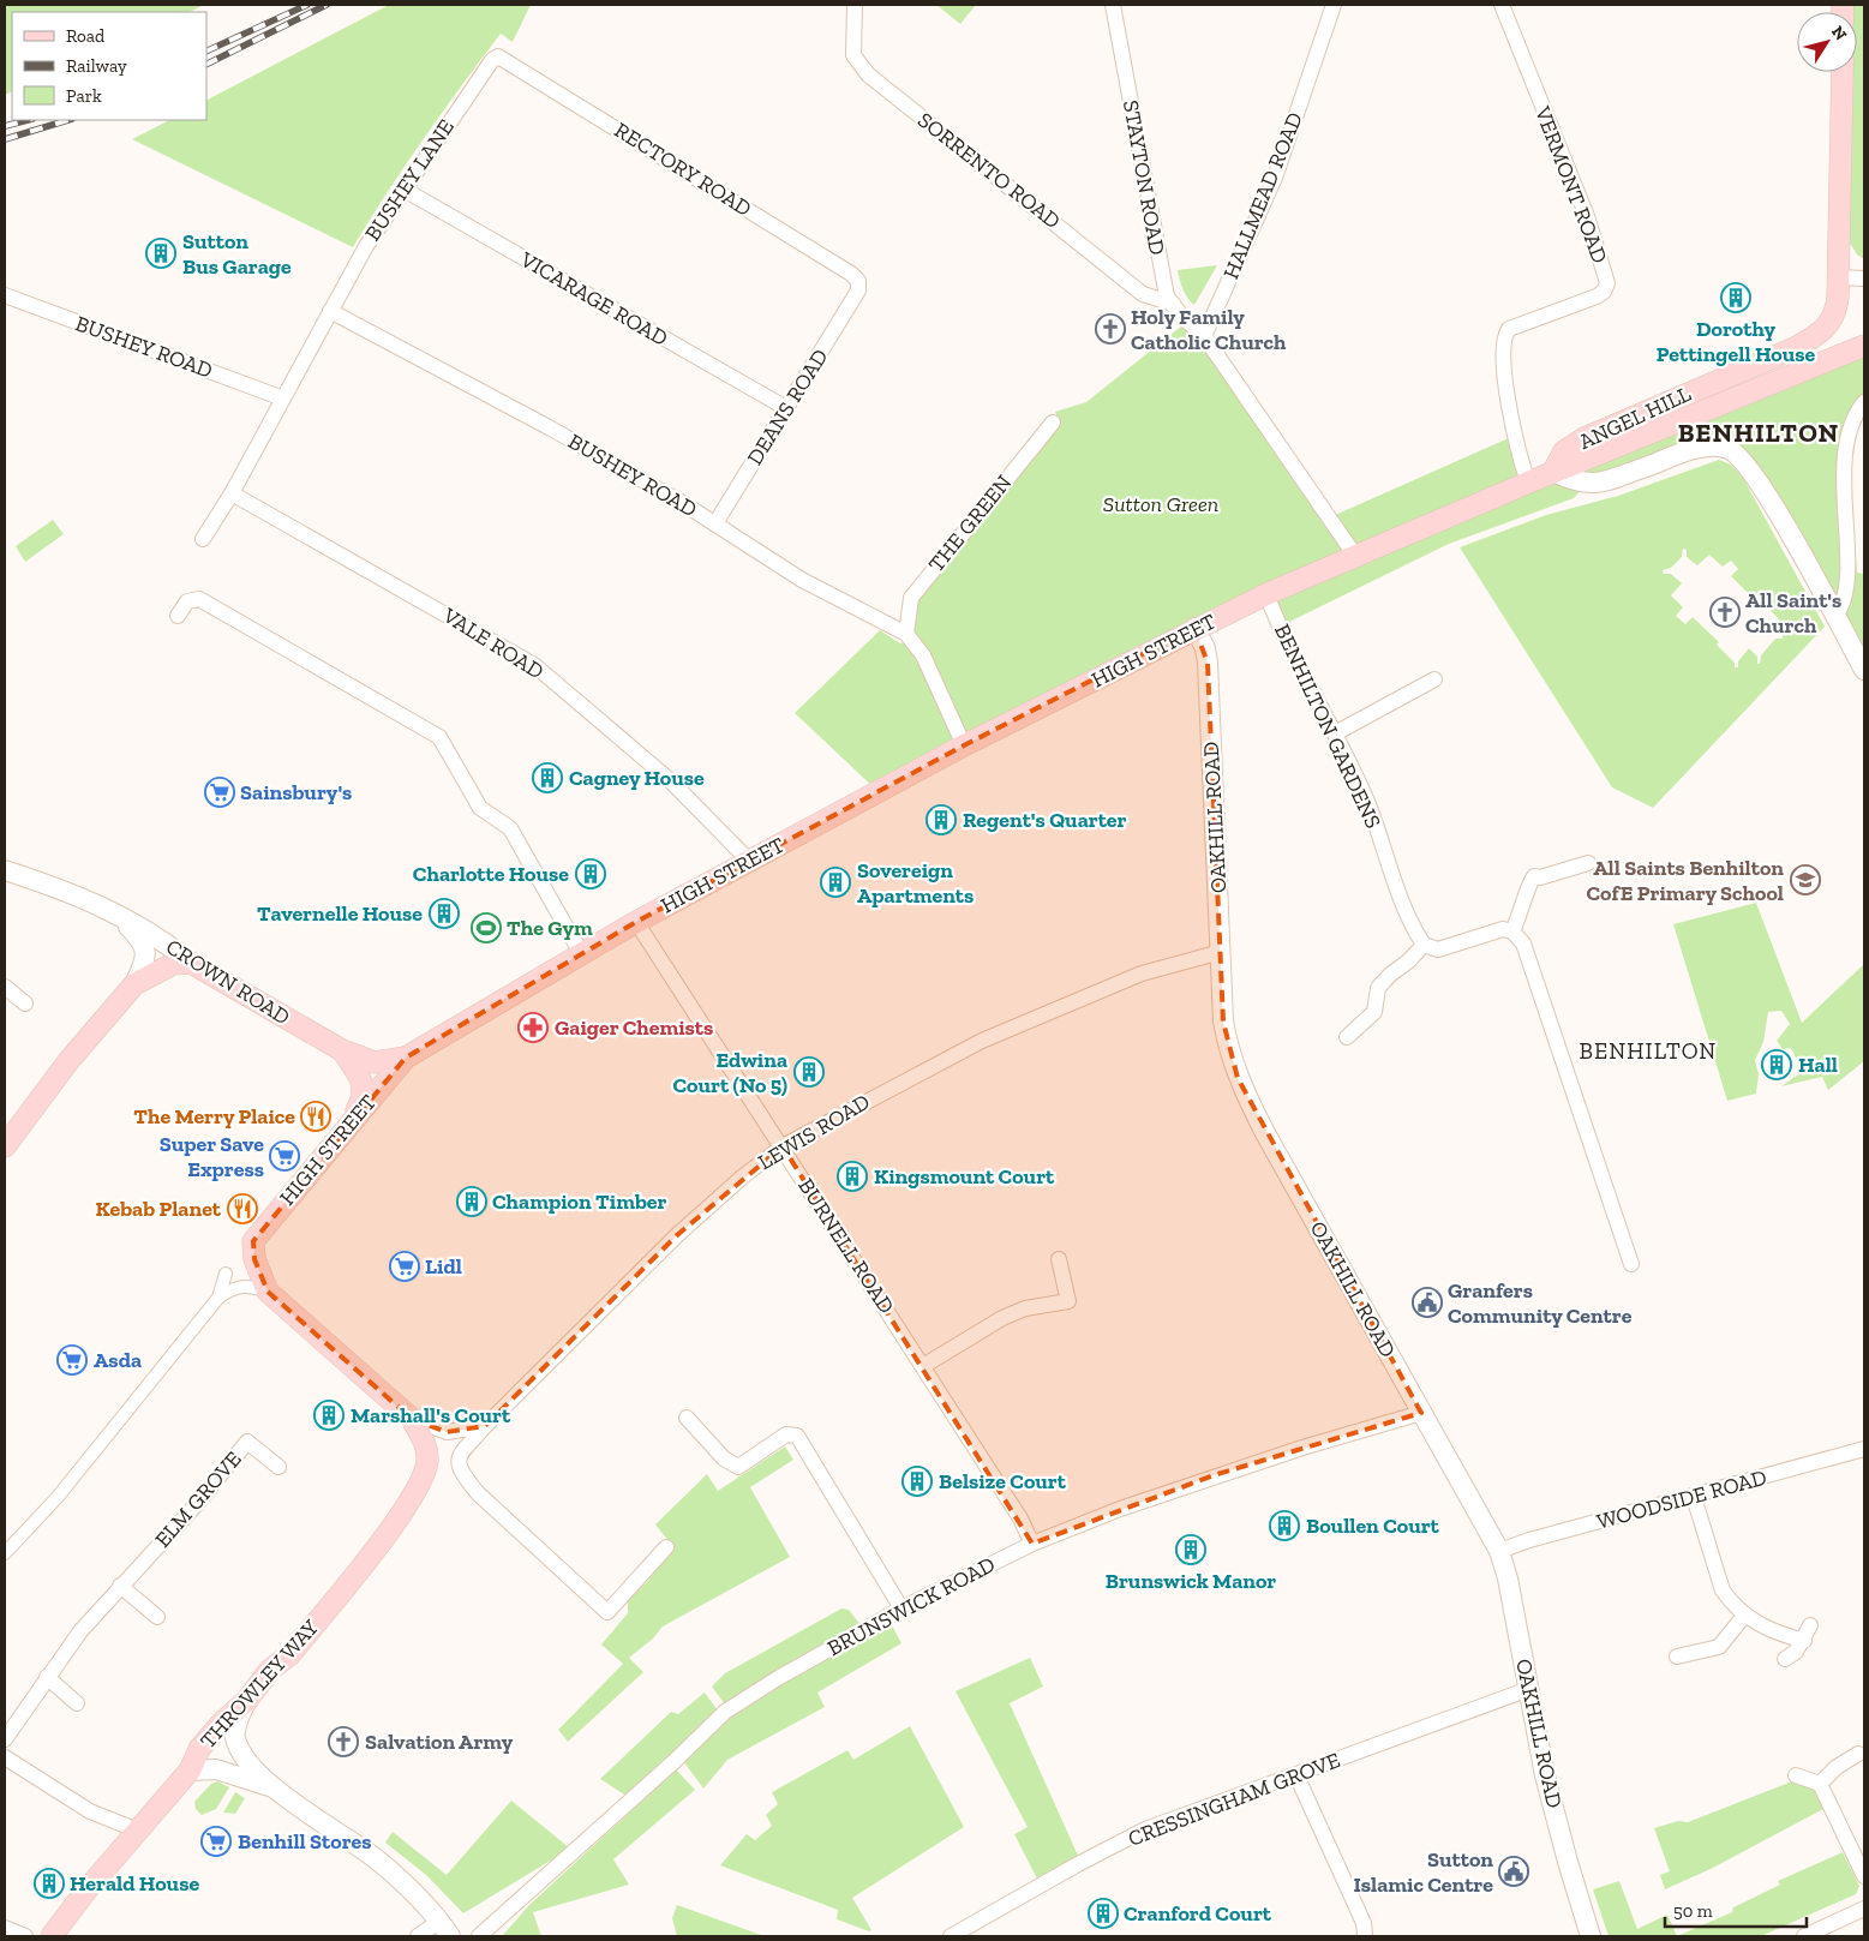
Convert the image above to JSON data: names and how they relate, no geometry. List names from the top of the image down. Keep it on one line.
{"streets":{"main road":["ANGEL HILL","HIGH STREET","CROWN ROAD","THROWLEY WAY"],"street":["RECTORY ROAD","SORRENTO ROAD","STAYTON ROAD","BUSHEY LANE","VERMONT ROAD","HALLMEAD ROAD","VICARAGE ROAD","BUSHEY ROAD","DEANS ROAD","THE GREEN","VALE ROAD","BENHILTON GARDENS","OAKHILL ROAD","LEWIS ROAD","BURNELL ROAD","ELM GROVE","WOODSIDE ROAD","BRUNSWICK ROAD","CRESSINGHAM GROVE"]},"crossings":[["RECTORY ROAD","BUSHEY LANE"],["RECTORY ROAD","DEANS ROAD"],["SORRENTO ROAD","STAYTON ROAD"],["STAYTON ROAD","HALLMEAD ROAD"],["BUSHEY LANE","VICARAGE ROAD"],["BUSHEY LANE","BUSHEY ROAD"],["VERMONT ROAD","HIGH STREET"],["VICARAGE ROAD","DEANS ROAD"],["BUSHEY ROAD","DEANS ROAD"],["BUSHEY ROAD","THE GREEN"],["BUSHEY ROAD","HIGH STREET"],["ANGEL HILL","HIGH STREET"],["VALE ROAD","HIGH STREET"],["HIGH STREET","BENHILTON GARDENS"],["HIGH STREET","OAKHILL ROAD"],["HIGH STREET","CROWN ROAD"],["HIGH STREET","BURNELL ROAD"],["HIGH STREET","THROWLEY WAY"],["OAKHILL ROAD","LEWIS ROAD"],["OAKHILL ROAD","WOODSIDE ROAD"],["OAKHILL ROAD","BRUNSWICK ROAD"],["OAKHILL ROAD","CRESSINGHAM GROVE"],["LEWIS ROAD","BURNELL ROAD"],["BURNELL ROAD","BRUNSWICK ROAD"]],"districts":["BENHILTON","BENHILTON"],"parks":["Sutton Green"],"places":{"building":["Sutton Bus Garage","Dorothy Pettingell House","Cagney House","Regent's Quarter","Charlotte House","Sovereign Apartments","Tavernelle House","Hall","Edwina Court (No 5)","Kingsmount Court","Champion Timber","Marshall's Court","Belsize Court","Boullen Court","Brunswick Manor","Herald House","Cranford Court"],"church":["Holy Family Catholic Church","All Saint's Church","Salvation Army"],"supermarket":["Sainsbury's","Super Save Express","Lidl","Asda","Benhill Stores"],"school or university":["All Saints Benhilton CofE Primary School"],"sports":["The Gym"],"pharmacy":["Gaiger Chemists"],"restaurant":["The Merry Plaice","Kebab Planet"],"public building":["Granfers Community Centre","Sutton Islamic Centre"]},"legend":["Road","Railway","Park"],"scale_bar":"50 m","north":"top right"}
